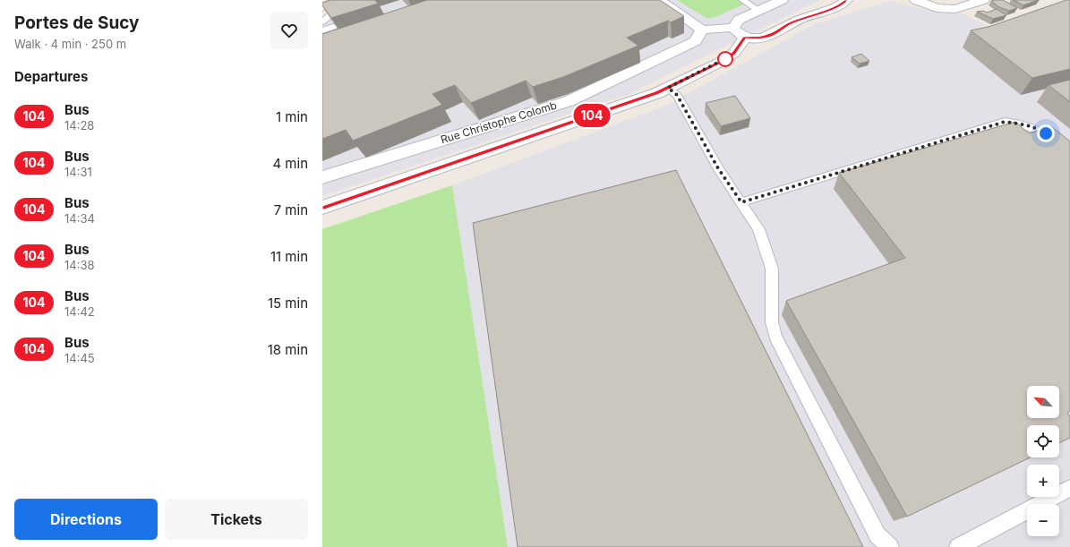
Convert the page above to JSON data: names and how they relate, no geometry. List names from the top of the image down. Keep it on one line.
{"streets":{"street":["Rue Christophe Colomb"]},"lines":["bus line 104"],"north":"top left","page":{"heading":[["Portes de Sucy","Walk · 4 min · 250 m"],"Departures"],"on_map":"104","list":[{"mark":"104","name":"Bus","note":"14:28","value":"1 min"},{"mark":"104","name":"Bus","note":"14:31","value":"4 min"},{"mark":"104","name":"Bus","note":"14:34","value":"7 min"},{"mark":"104","name":"Bus","note":"14:38","value":"11 min"},{"mark":"104","name":"Bus","note":"14:42","value":"15 min"},{"mark":"104","name":"Bus","note":"14:45","value":"18 min"}],"map_buttons":["+","−"],"buttons":["Directions","Tickets"]}}
